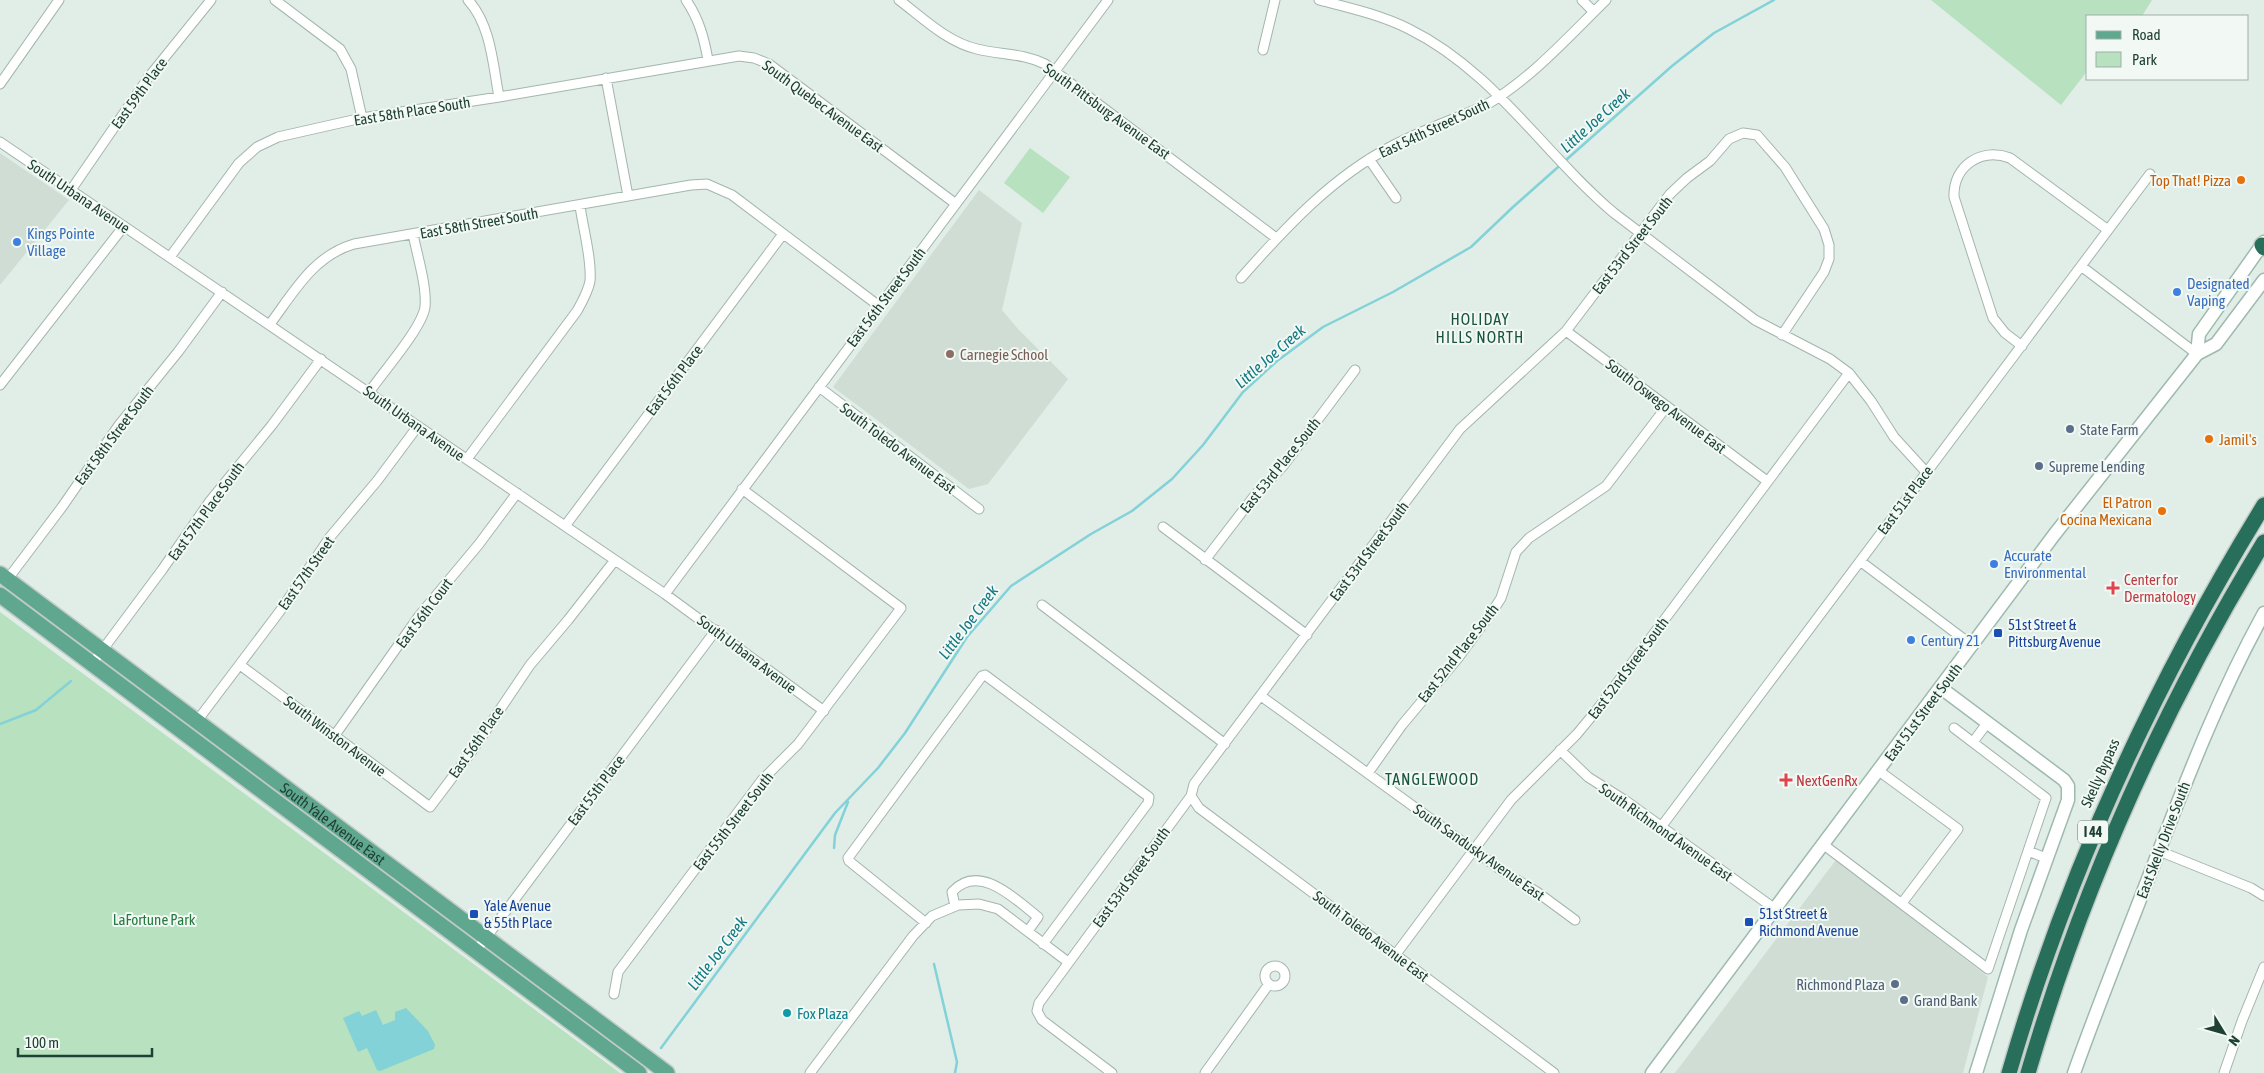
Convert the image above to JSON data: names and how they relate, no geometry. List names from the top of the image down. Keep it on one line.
{"streets":{"highway":["Skelly Bypass","I 44"],"main road":["East 51st Street South","South Yale Avenue East","East Skelly Drive South"],"street":["East 59th Place","South Quebec Avenue East","East 58th Place South","South Pittsburg Avenue East","East 54th Street South","South Urbana Avenue","East 58th Street South","East 53rd Street South","East 56th Street South","East 56th Place","South Oswego Avenue East","South Toledo Avenue East","East 53rd Place South","East 51st Place","East 57th Place South","East 57th Street","East 56th Court","East 52nd Place South","East 52nd Street South","South Winston Avenue","East 55th Place","East 55th Street South","South Richmond Avenue East","South Sandusky Avenue East"]},"crossings":[["East 59th Place","South Urbana Avenue"],["South Quebec Avenue East","East 58th Place South"],["South Quebec Avenue East","East 56th Street South"],["East 58th Place South","South Urbana Avenue"],["South Pittsburg Avenue East","East 54th Street South"],["South Pittsburg Avenue East","East 56th Street South"],["South Urbana Avenue","East 58th Street South"],["South Urbana Avenue","East 56th Street South"],["South Urbana Avenue","East 56th Place"],["South Urbana Avenue","East 57th Place South"],["South Urbana Avenue","East 57th Street"],["South Urbana Avenue","East 56th Court"],["South Urbana Avenue","East 55th Place"],["South Urbana Avenue","East 55th Street South"],["East 58th Street South","East 56th Place"],["East 58th Street South","South Yale Avenue East"],["East 53rd Street South","South Oswego Avenue East"],["East 53rd Street South","South Toledo Avenue East"],["East 53rd Street South","South Sandusky Avenue East"],["East 56th Street South","South Toledo Avenue East"],["East 56th Street South","East 55th Street South"],["East 56th Place","South Winston Avenue"],["South Oswego Avenue East","East 52nd Place South"],["South Oswego Avenue East","East 52nd Street South"],["South Toledo Avenue East","East 52nd Street South"],["East 51st Place","South Richmond Avenue East"],["East 57th Place South","South Yale Avenue East"],["East 57th Street","South Winston Avenue"],["East 57th Street","South Yale Avenue East"],["East 56th Court","South Winston Avenue"],["East 52nd Place South","South Sandusky Avenue East"],["East 52nd Street South","South Richmond Avenue East"],["East 52nd Street South","South Sandusky Avenue East"],["East 51st Street South","South Richmond Avenue East"],["East 55th Place","South Yale Avenue East"]],"districts":["HOLIDAY HILLS NORTH","TANGLEWOOD"],"water":["Little Joe Creek"],"parks":["LaFortune Park"],"places":{"other":["Top That! Pizza","Kings Pointe Village","Designated Vaping","Carnegie School","State Farm","Jamil's","Supreme Lending","El Patron Cocina Mexicana","Accurate Environmental","Century 21","Richmond Plaza","Grand Bank","Fox Plaza"],"health":["Center for Dermatology","NextGenRx"],"transit":["51st Street & Pittsburg Avenue","Yale Avenue & 55th Place","51st Street & Richmond Avenue"]},"legend":["Road","Park"],"scale_bar":"100 m","north":"bottom right"}
